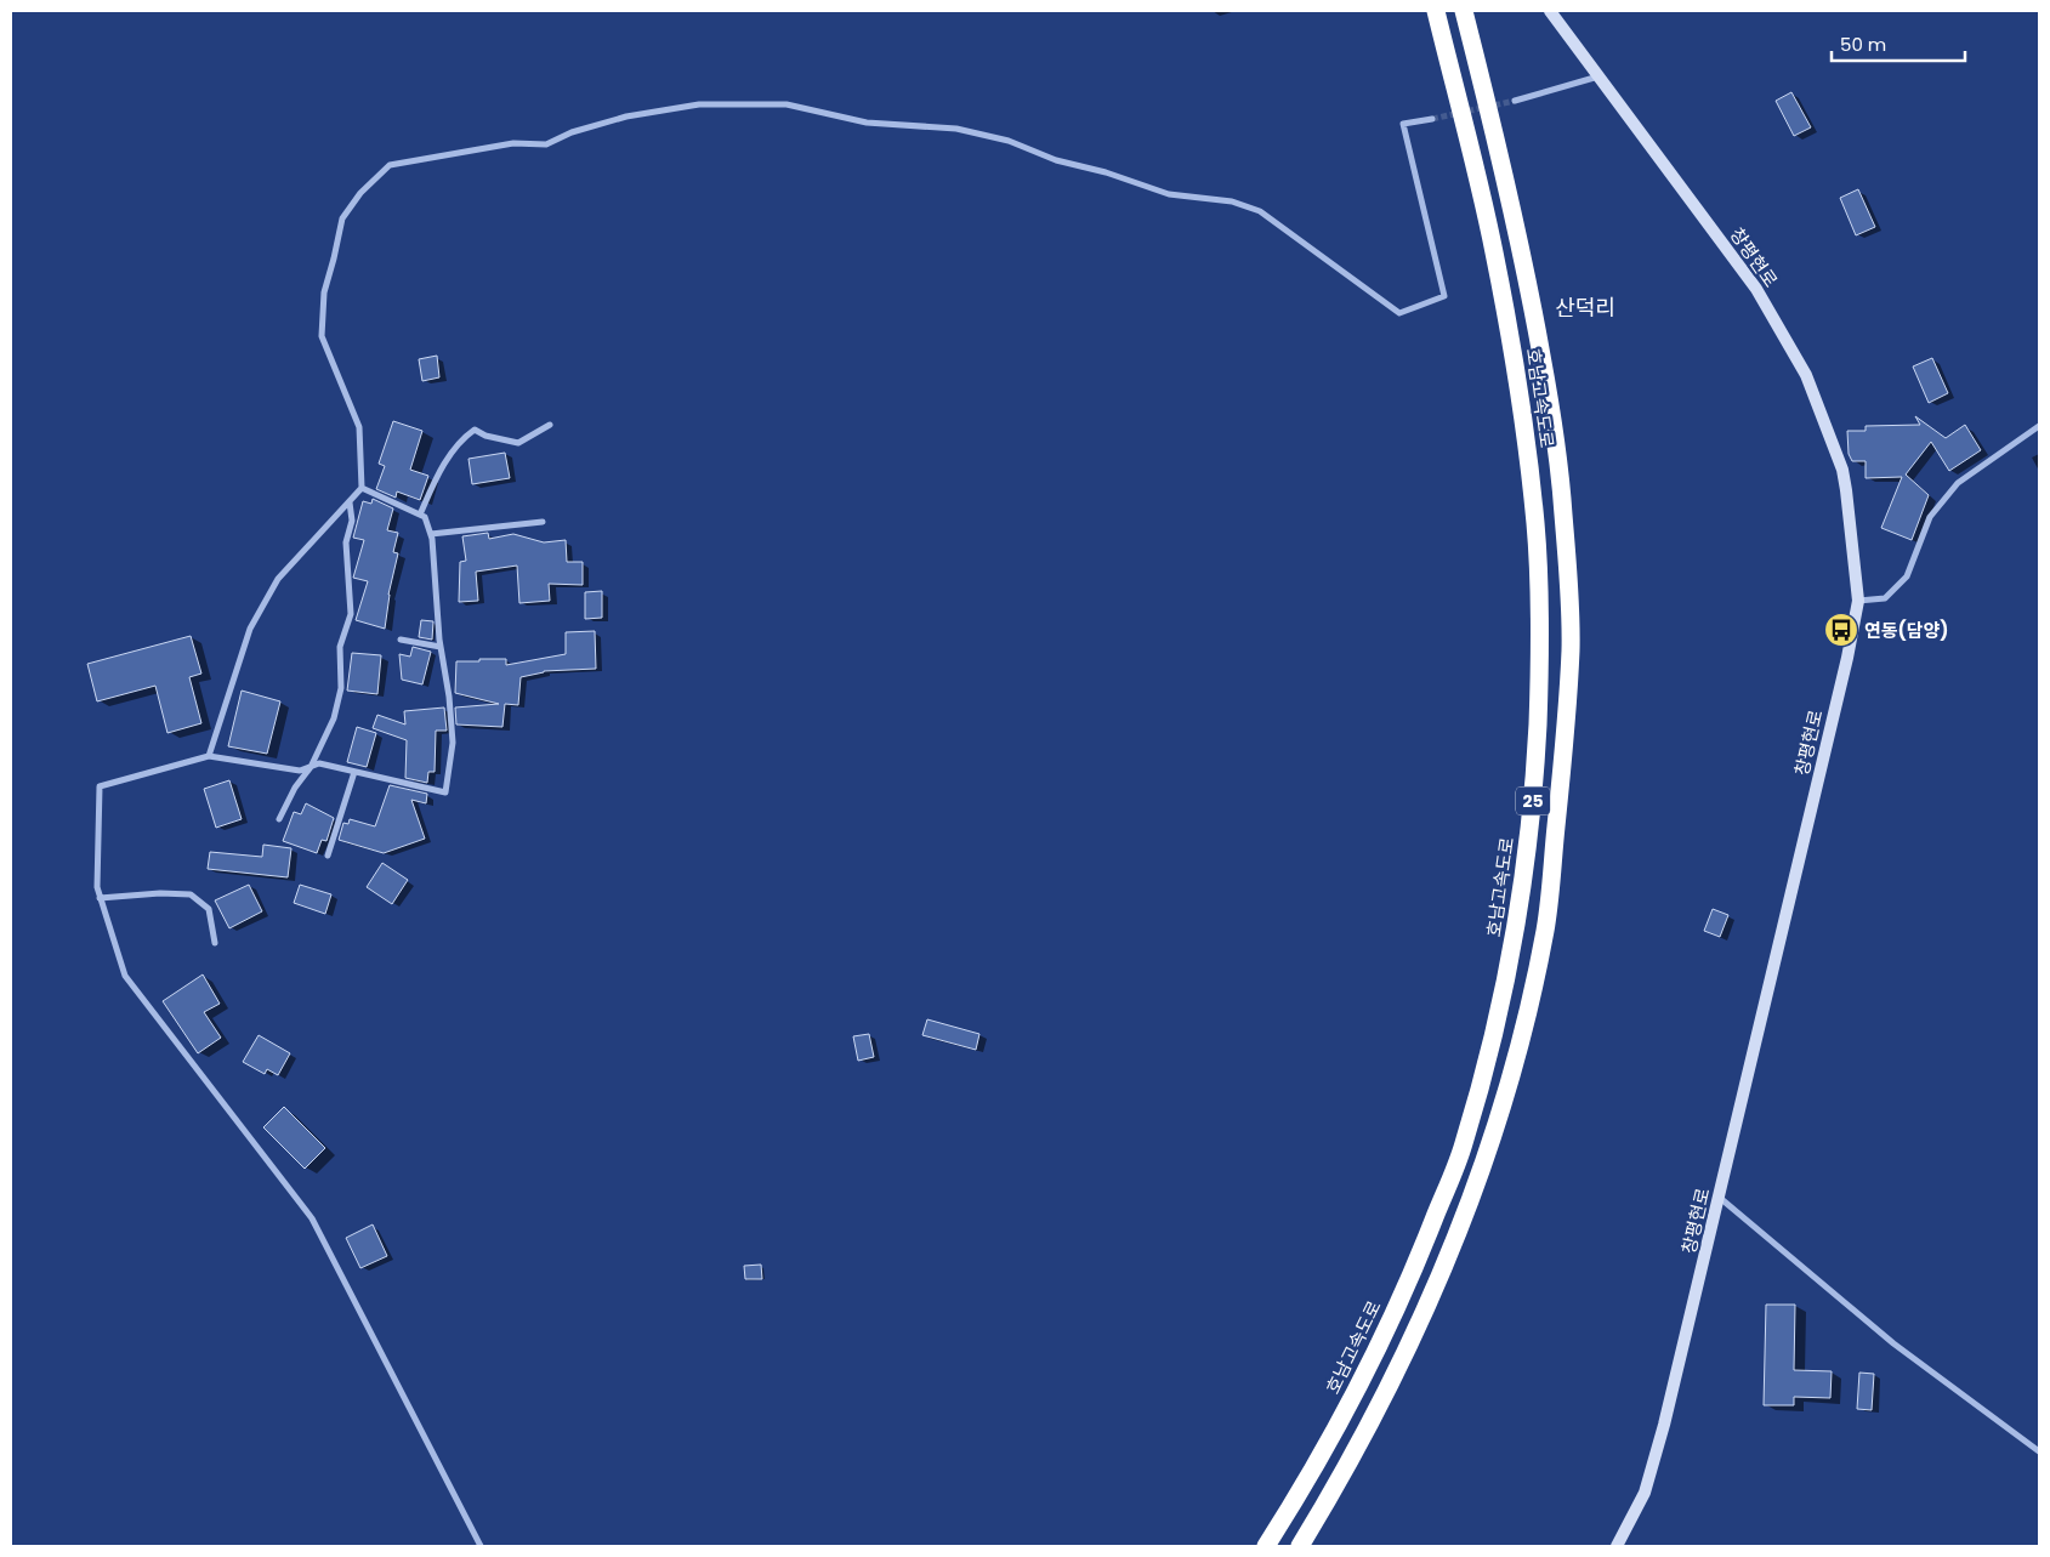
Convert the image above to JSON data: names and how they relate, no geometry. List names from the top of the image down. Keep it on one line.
{"streets":{"highway":["호남고속도로","25"],"main road":["창평현로"]},"districts":["산덕리"],"places":{"bus stop":["연동(담양)"]},"scale_bar":"50 m"}
